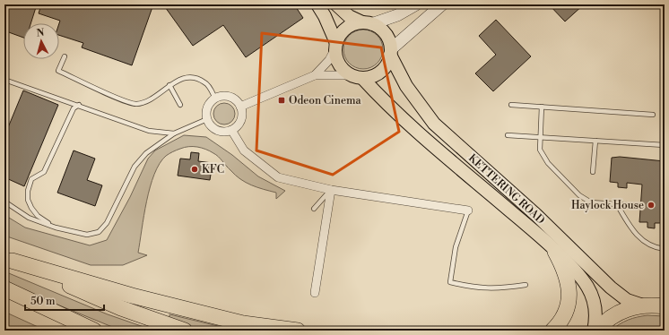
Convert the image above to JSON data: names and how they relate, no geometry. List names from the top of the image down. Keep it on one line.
{"streets":{"main road":["KETTERING ROAD"]},"places":{"transit":["Odeon Cinema"],"other":["KFC","Haylock House"]},"scale_bar":"50 m","north":"top"}
